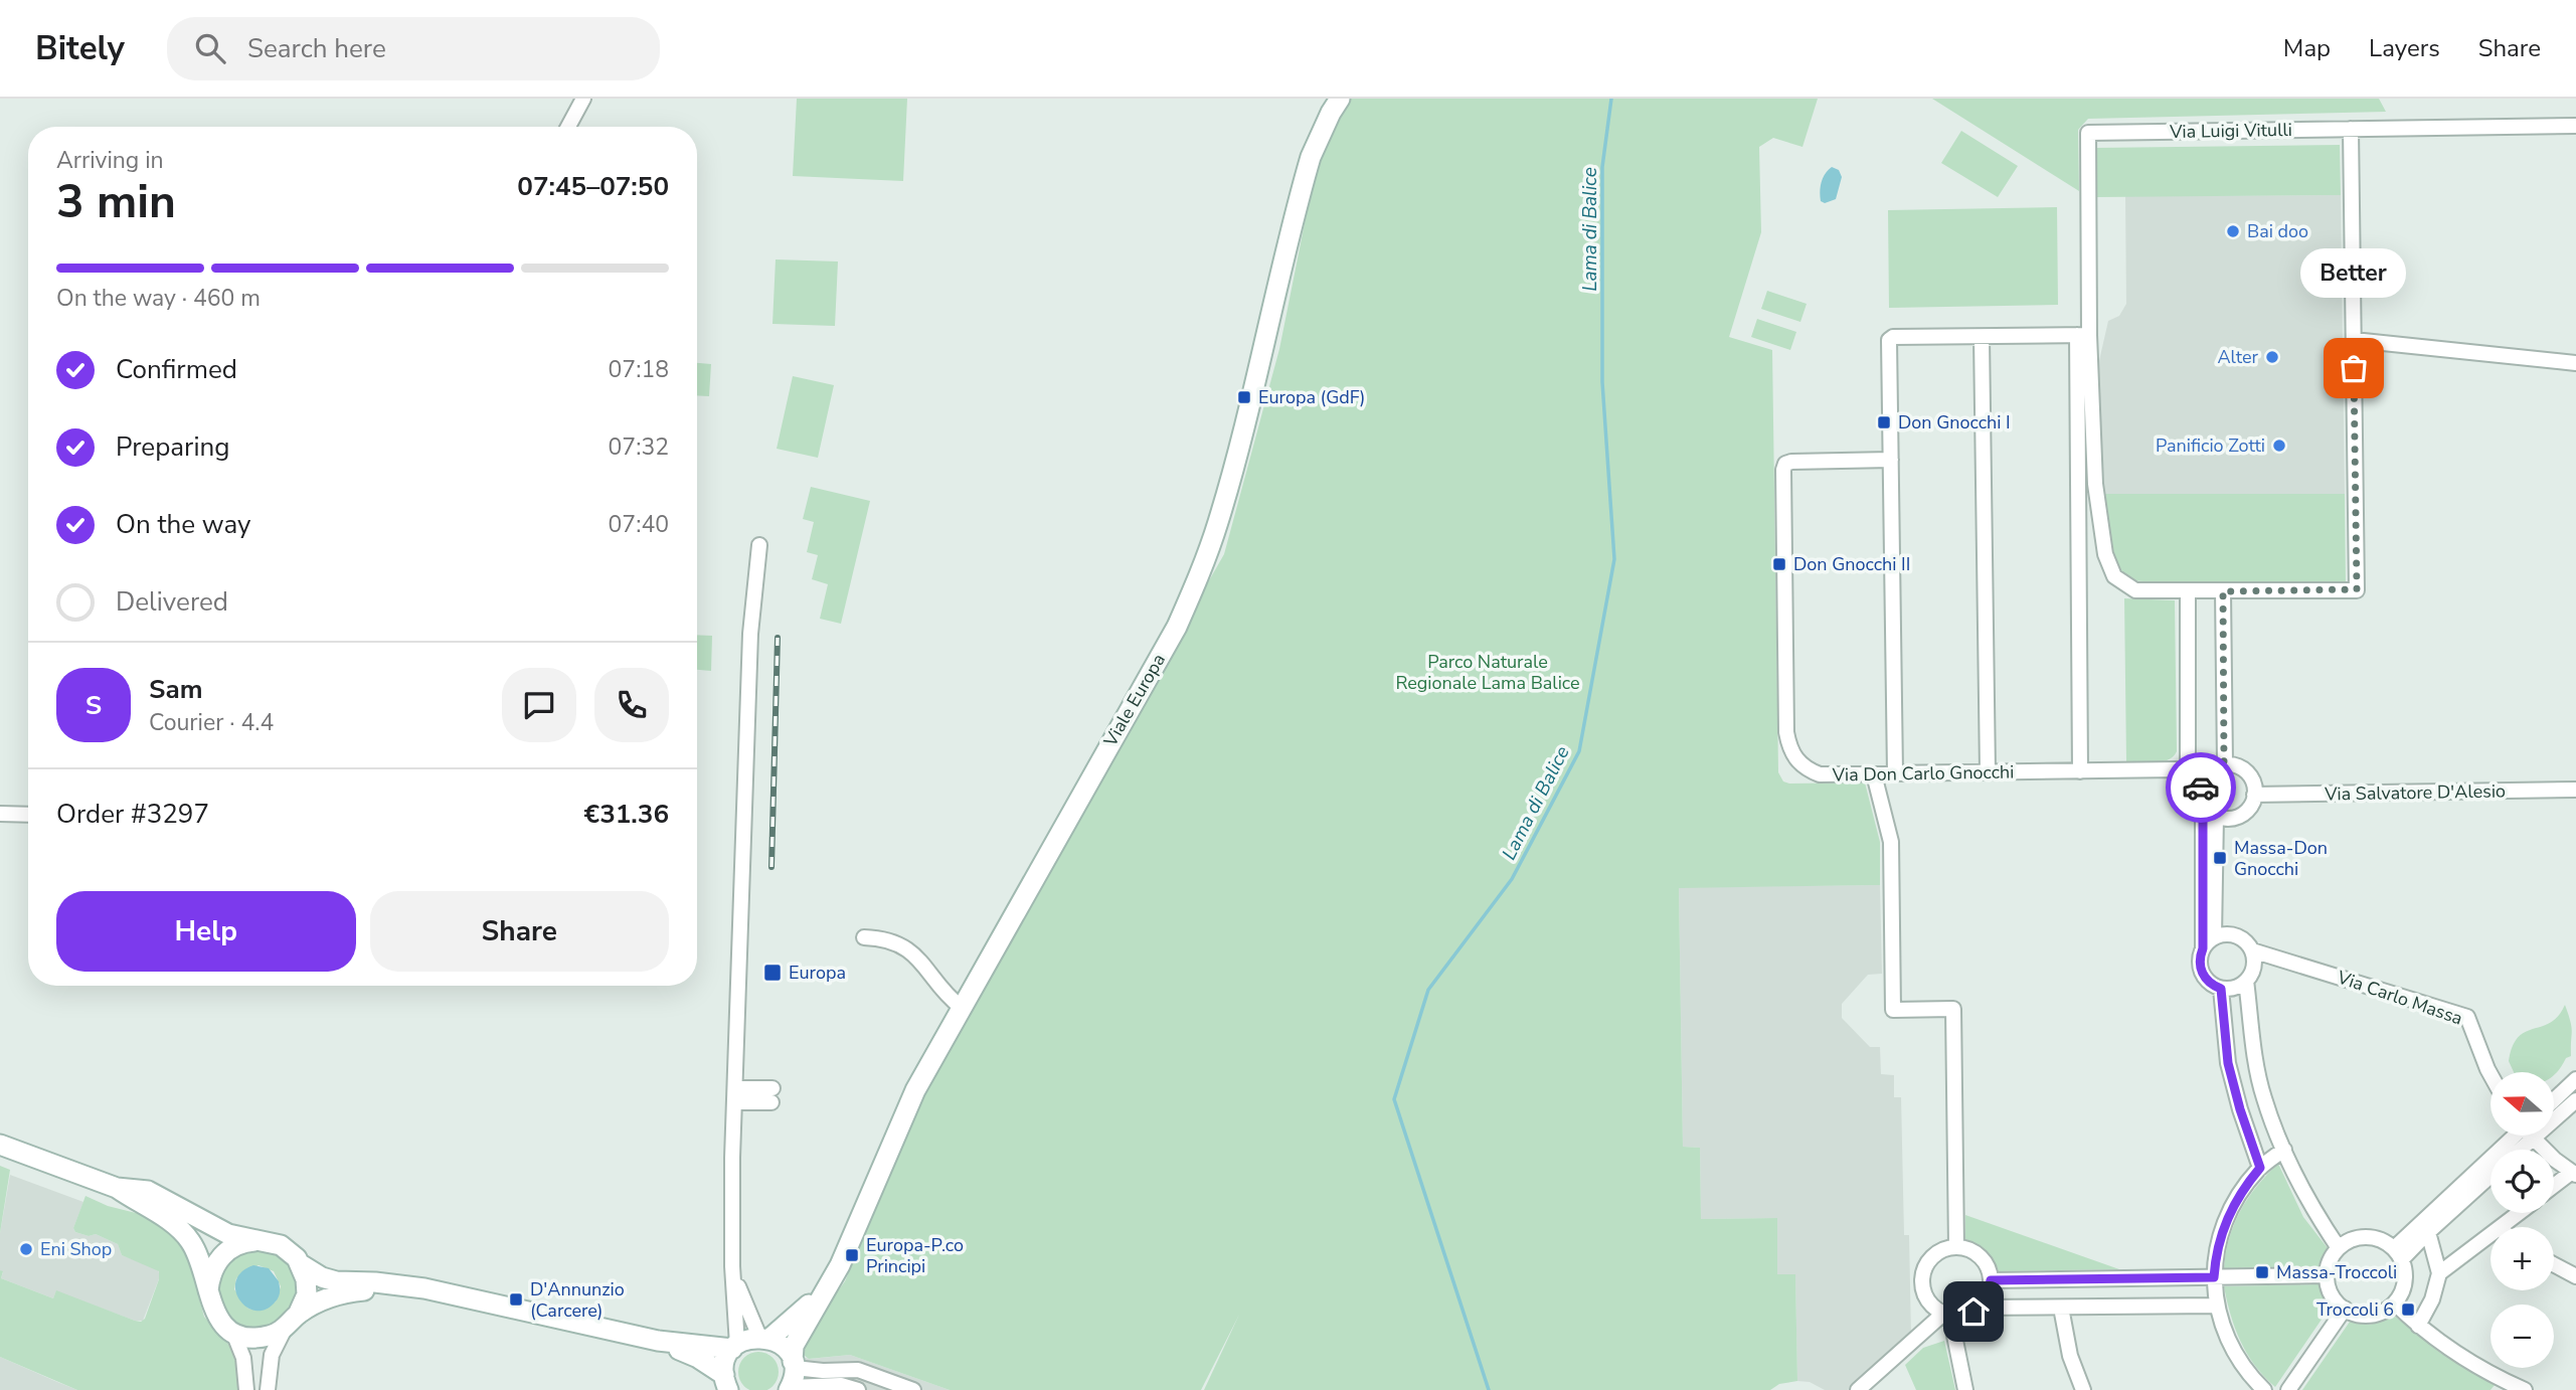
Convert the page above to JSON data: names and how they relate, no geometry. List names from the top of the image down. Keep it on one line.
{"streets":{"main road":["Viale Europa"],"street":["Via Luigi Vitulli","Via Don Carlo Gnocchi","Via Salvatore D'Alesio","Via Carlo Massa"]},"water":["Lama di Balice"],"parks":["Parco Naturale Regionale Lama Balice"],"places":{"other":["Bai doo","Alter","Better","Panificio Zotti","Eni Shop"],"transit":["Europa (GdF)","Don Gnocchi I","Don Gnocchi II","Massa-Don Gnocchi","Europa","Europa-P.co Principi","Massa-Troccoli","D'Annunzio (Carcere)","Troccoli 6"]},"north":"left","page":{"header":"Bitely","search":"Search here","nav":["Map","Layers","Share"],"heading":["3 min","Arriving in","07:45–07:50"],"panel":["Sam","Courier · 4.4","Order #3297","€31.36"],"bar":"On the way · 460 m","bubble":"Better","list":[["Confirmed","07:18"],["Preparing","07:32"],["On the way","07:40"],"Delivered"],"round":"S","buttons":["Help","Share"],"map_buttons":["+","−"]}}
